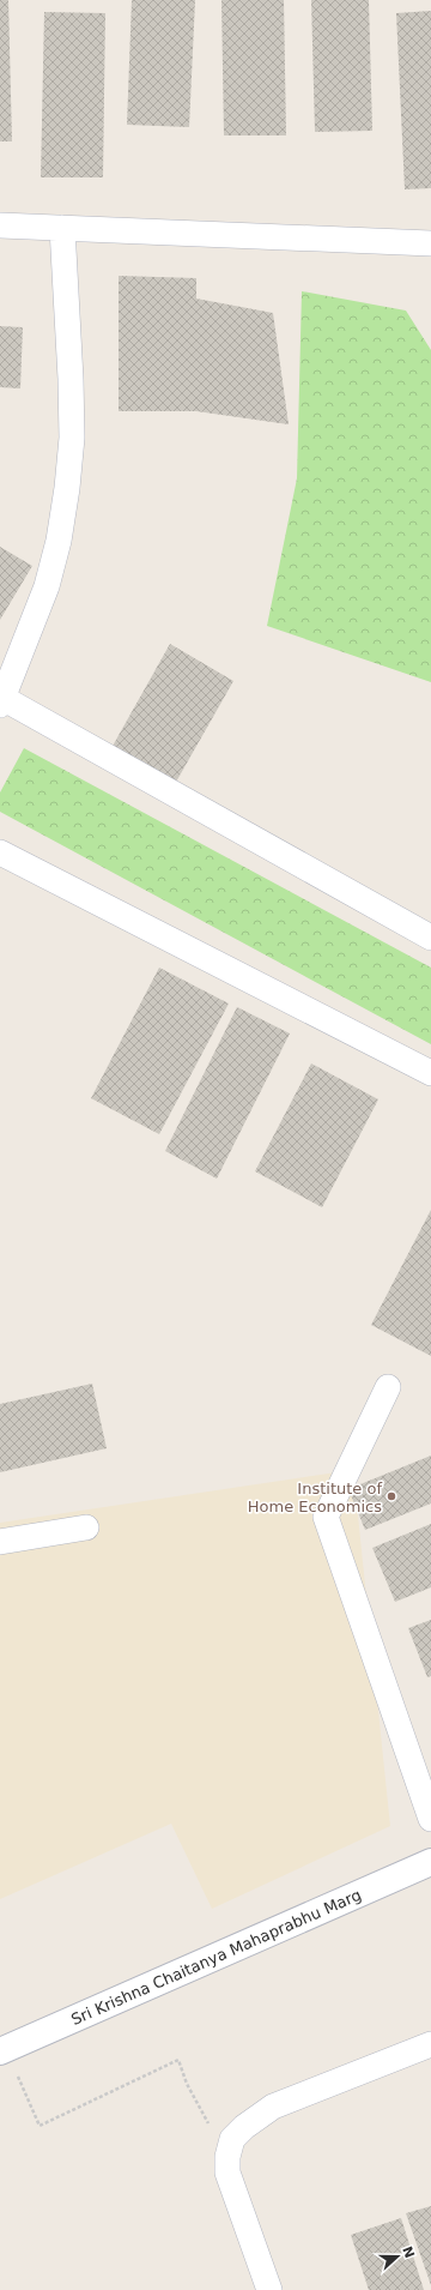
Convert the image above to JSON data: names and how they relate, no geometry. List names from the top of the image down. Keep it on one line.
{"streets":{"street":["Sri Krishna Chaitanya Mahaprabhu Marg"]},"places":["Institute of Home Economics"],"north":"right"}
